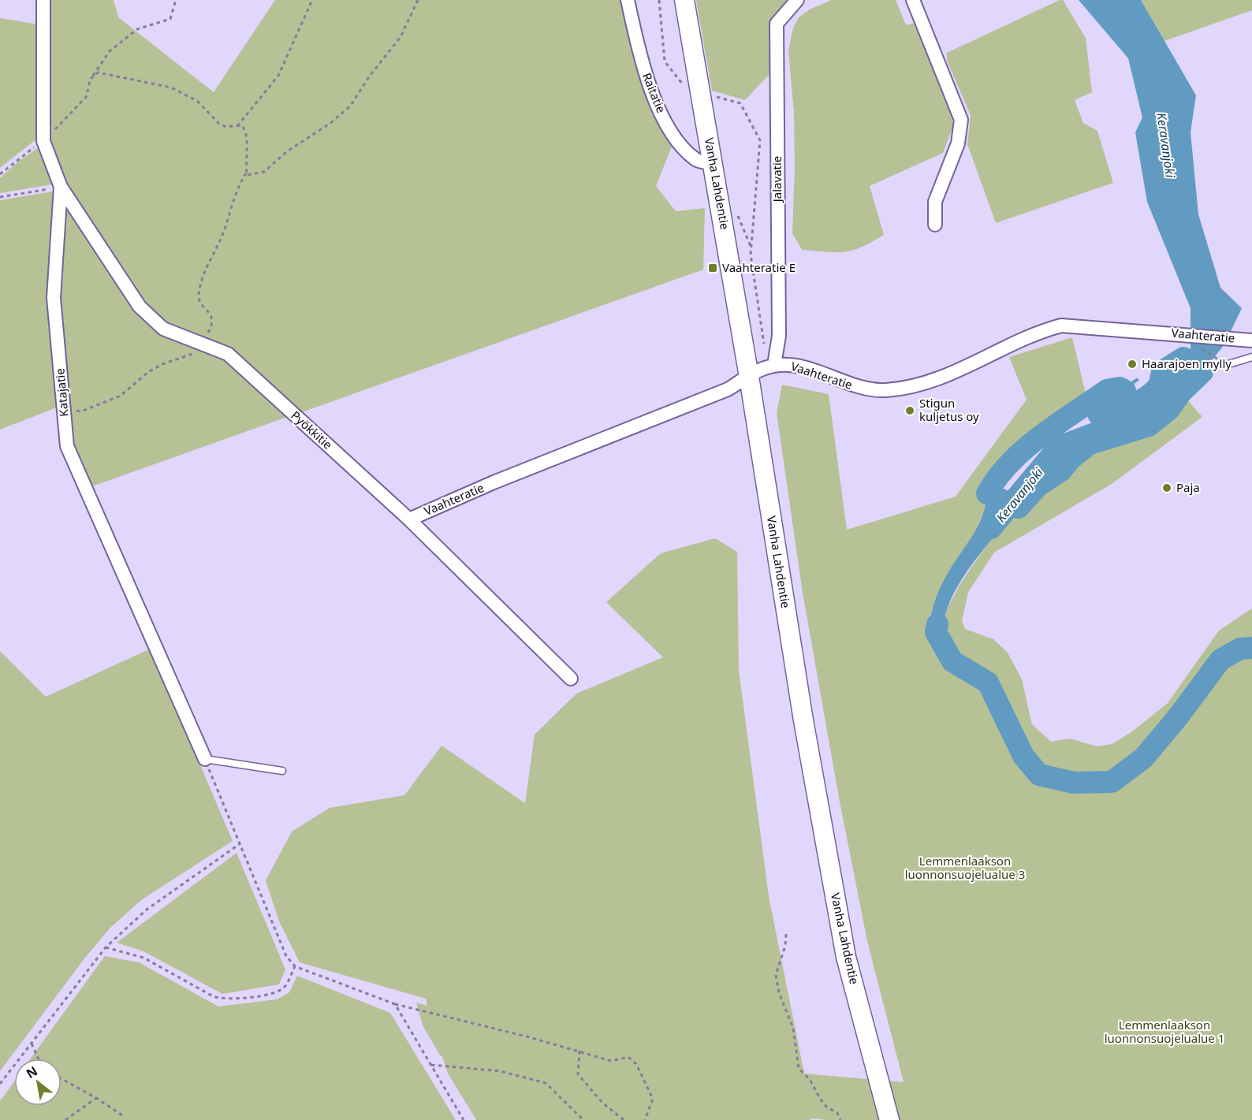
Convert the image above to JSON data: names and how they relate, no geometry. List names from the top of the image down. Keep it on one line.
{"streets":{"main road":["Vanha Lahdentie"],"street":["Raitatie","Jalavatie","Vaahteratie","Katajatie","Pyökkitie"]},"crossings":[["Raitatie","Vanha Lahdentie"],["Jalavatie","Vanha Lahdentie"],["Jalavatie","Vaahteratie"],["Vanha Lahdentie","Vaahteratie"],["Vaahteratie","Pyökkitie"],["Katajatie","Pyökkitie"]],"water":["Keravanjoki"],"parks":["Lemmenlaakson luonnonsuojelualue 3","Lemmenlaakson luonnonsuojelualue 1"],"places":{"transit":["Vaahteratie E"],"other":["Haarajoen mylly","Stigun kuljetus oy","Paja"]},"north":"top left"}
